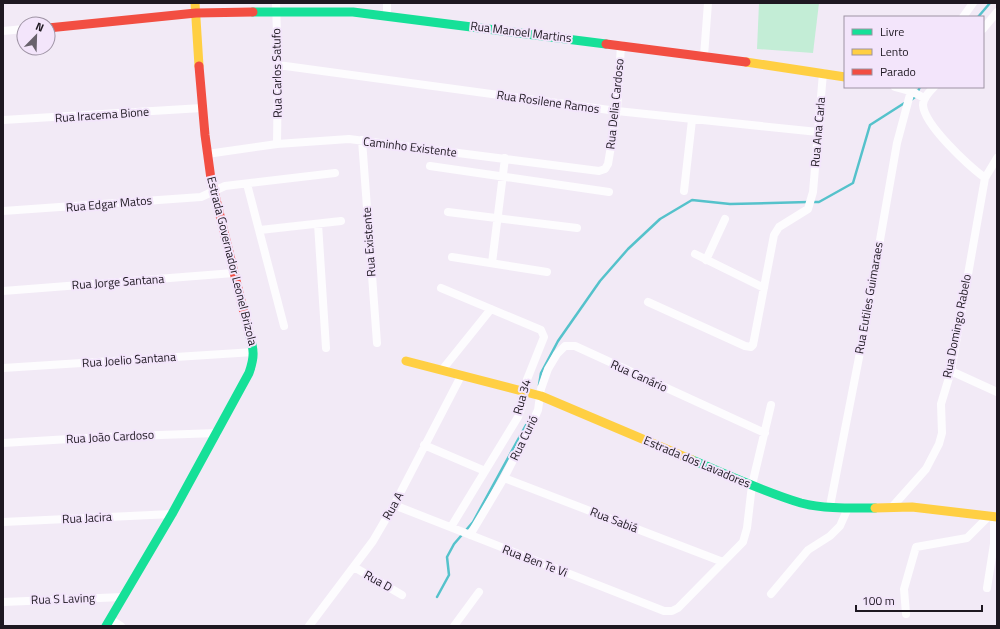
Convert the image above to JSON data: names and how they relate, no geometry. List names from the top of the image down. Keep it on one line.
{"streets":{"street":["Rua Manoel Martins","Rua Carlos Satufo","Rua Rosilene Ramos","Rua Delia Cardoso","Rua Iracema Bione","Rua Ana Carla","Caminho Existente","Rua Edgar Matos","Rua Existente","Estrada Governador Leonel Brizola","Rua Jorge Santana","Rua Eutiles Guimaraes","Rua Domingo Rabelo","Rua Joelio Santana","Rua Canário","Rua 34","Rua João Cardoso","Rua Curió","Estrada dos Lavadores","Rua A","Rua Jacira","Rua Sabiá","Rua Ben Te Vi","Rua D","Rua S Laving"]},"crossings":[["Rua Manoel Martins","Rua Carlos Satufo"],["Rua Manoel Martins","Rua Delia Cardoso"],["Rua Manoel Martins","Rua Ana Carla"],["Rua Manoel Martins","Estrada Governador Leonel Brizola"],["Rua Carlos Satufo","Rua Rosilene Ramos"],["Rua Carlos Satufo","Caminho Existente"],["Rua Rosilene Ramos","Rua Delia Cardoso"],["Rua Rosilene Ramos","Rua Ana Carla"],["Rua Delia Cardoso","Caminho Existente"],["Rua Iracema Bione","Estrada Governador Leonel Brizola"],["Caminho Existente","Rua Existente"],["Caminho Existente","Estrada Governador Leonel Brizola"],["Rua Edgar Matos","Estrada Governador Leonel Brizola"],["Estrada Governador Leonel Brizola","Rua Jorge Santana"],["Estrada Governador Leonel Brizola","Rua Joelio Santana"],["Estrada Governador Leonel Brizola","Rua João Cardoso"],["Estrada Governador Leonel Brizola","Rua Jacira"],["Estrada Governador Leonel Brizola","Rua S Laving"],["Rua Eutiles Guimaraes","Estrada dos Lavadores"],["Rua Domingo Rabelo","Estrada dos Lavadores"],["Rua Canário","Rua Curió"],["Rua Canário","Estrada dos Lavadores"],["Rua 34","Estrada dos Lavadores"],["Rua 34","Rua Ben Te Vi"],["Rua Curió","Estrada dos Lavadores"],["Rua Curió","Rua Sabiá"],["Estrada dos Lavadores","Rua A"],["Rua A","Rua Ben Te Vi"],["Rua A","Rua D"],["Rua Sabiá","Rua Ben Te Vi"]],"legend":["Livre","Lento","Parado"],"scale_bar":"100 m","north":"top right"}
